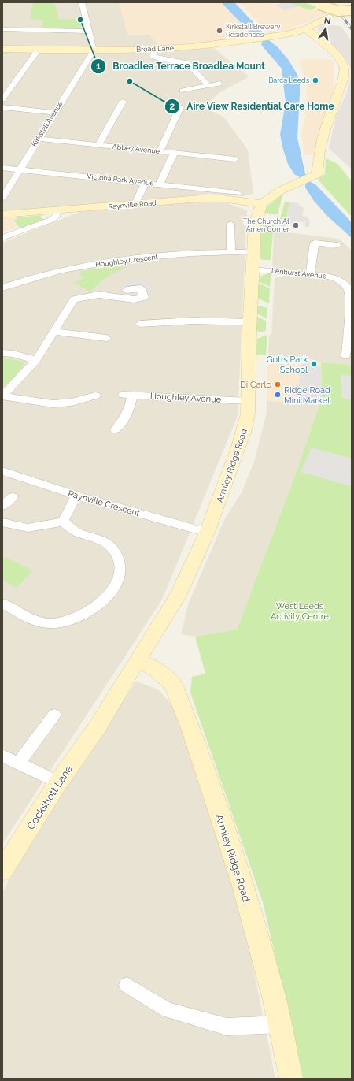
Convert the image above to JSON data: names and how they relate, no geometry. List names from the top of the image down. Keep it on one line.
{"streets":{"street":["Broad Lane","Kirkstall Avenue","Abbey Avenue","Victoria Park Avenue","Raynville Road","Houghley Crescent","Lenhurst Avenue","Houghley Avenue","Armley Ridge Road","Raynville Crescent","Cockshott Lane"]},"crossings":[["Broad Lane","Kirkstall Avenue"],["Kirkstall Avenue","Abbey Avenue"],["Kirkstall Avenue","Victoria Park Avenue"],["Raynville Road","Armley Ridge Road"],["Houghley Crescent","Armley Ridge Road"],["Lenhurst Avenue","Armley Ridge Road"],["Houghley Avenue","Armley Ridge Road"],["Armley Ridge Road","Raynville Crescent"],["Armley Ridge Road","Cockshott Lane"]],"parks":["West Leeds Activity Centre"],"places":["Broadlea Terrace Broadlea Mount","Kirkstall Brewery Residences","Barca Leeds","Aire View Residential Care Home","The Church At Amen Corner","Gotts Park School","Di Carlo","Ridge Road Mini Market"],"north":"top"}
